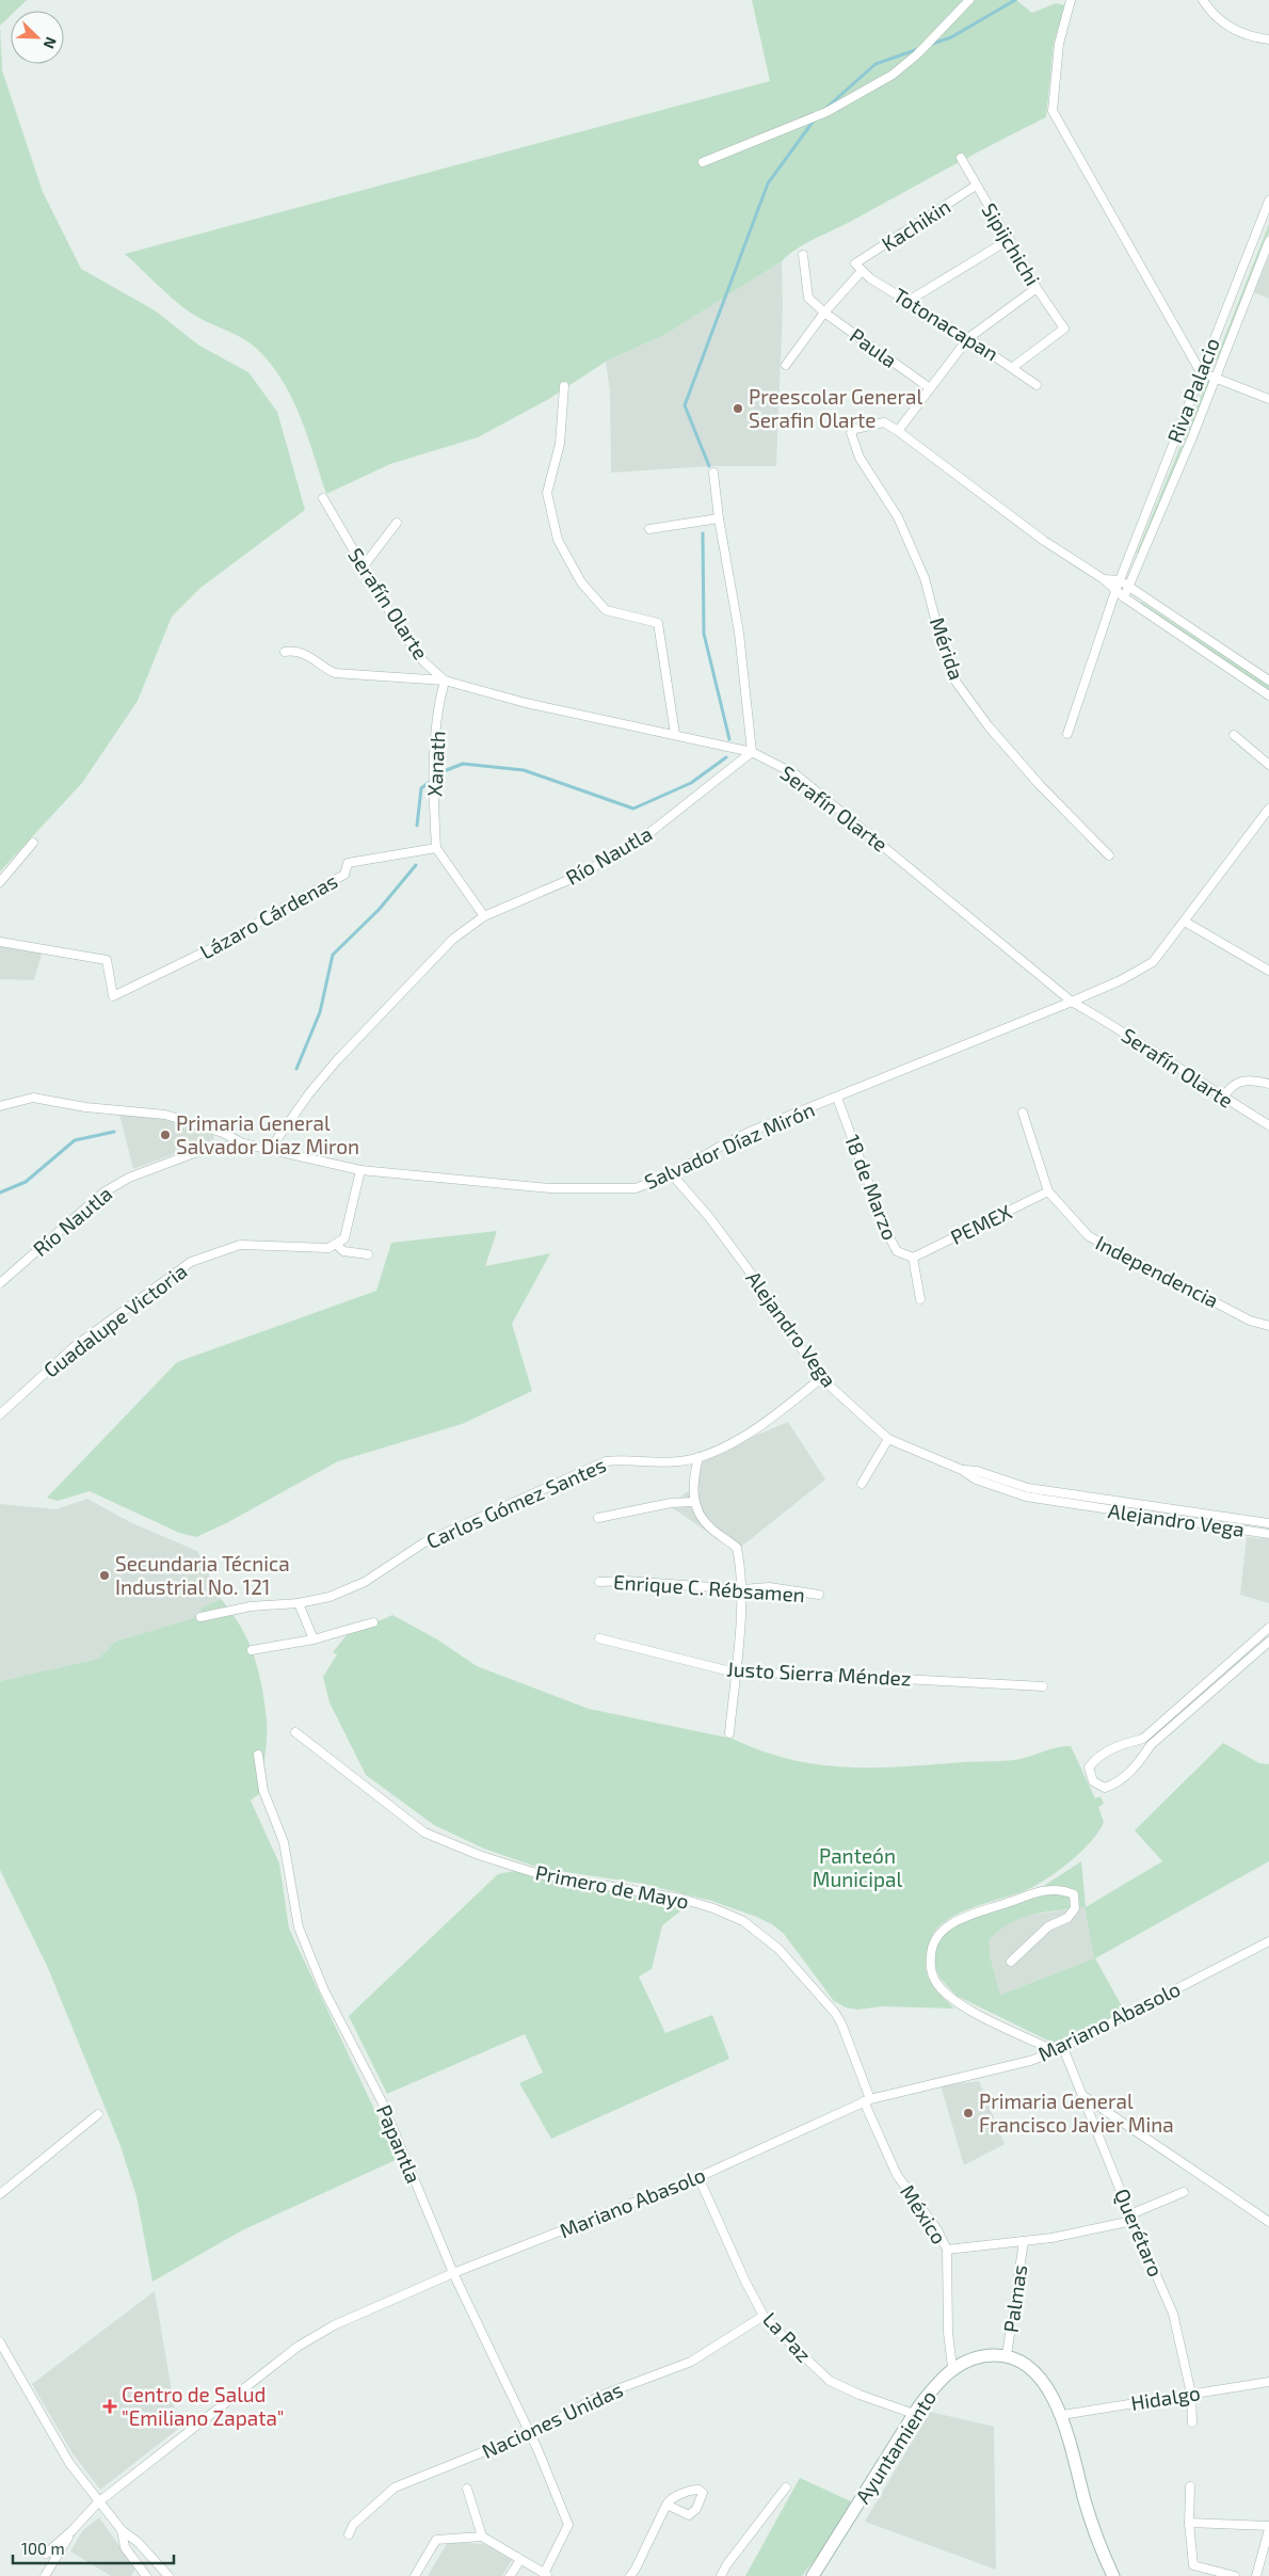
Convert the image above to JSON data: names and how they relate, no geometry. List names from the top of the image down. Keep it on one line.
{"streets":{"street":["Kachikin","Sipijchichi","Totonacapan","Paula","Riva Palacio","Serafín Olarte","Mérida","Xanath","Río Nautla","Lázaro Cárdenas","Salvador Díaz Mirón","18 de Marzo","PEMEX","Independencia","Guadalupe Victoria","Alejandro Vega","Carlos Gómez Santes","Enrique C. Rébsamen","Justo Sierra Méndez","Primero de Mayo","Mariano Abasolo","Papantla","México","Querétaro","Palmas","La Paz","Hidalgo","Naciones Unidas","Ayuntamiento"]},"crossings":[["Kachikin","Sipijchichi"],["Kachikin","Totonacapan"],["Sipijchichi","Totonacapan"],["Serafín Olarte","Xanath"],["Serafín Olarte","Río Nautla"],["Serafín Olarte","Salvador Díaz Mirón"],["Xanath","Lázaro Cárdenas"],["Río Nautla","Salvador Díaz Mirón"],["Salvador Díaz Mirón","18 de Marzo"],["Salvador Díaz Mirón","Alejandro Vega"],["18 de Marzo","PEMEX"],["PEMEX","Independencia"],["Alejandro Vega","Carlos Gómez Santes"],["Primero de Mayo","Mariano Abasolo"],["Primero de Mayo","México"],["Mariano Abasolo","Papantla"],["Mariano Abasolo","México"],["Mariano Abasolo","Querétaro"],["Mariano Abasolo","La Paz"],["Papantla","Naciones Unidas"],["México","Ayuntamiento"],["Querétaro","Hidalgo"],["Palmas","Ayuntamiento"],["La Paz","Naciones Unidas"],["La Paz","Ayuntamiento"]],"parks":["Panteón Municipal"],"places":{"other":["Preescolar General Serafin Olarte","Primaria General Salvador Diaz Miron","Secundaria Técnica Industrial No. 121","Primaria General Francisco Javier Mina"],"health":["Centro de Salud \"Emiliano Zapata\""]},"scale_bar":"100 m","north":"bottom right"}
